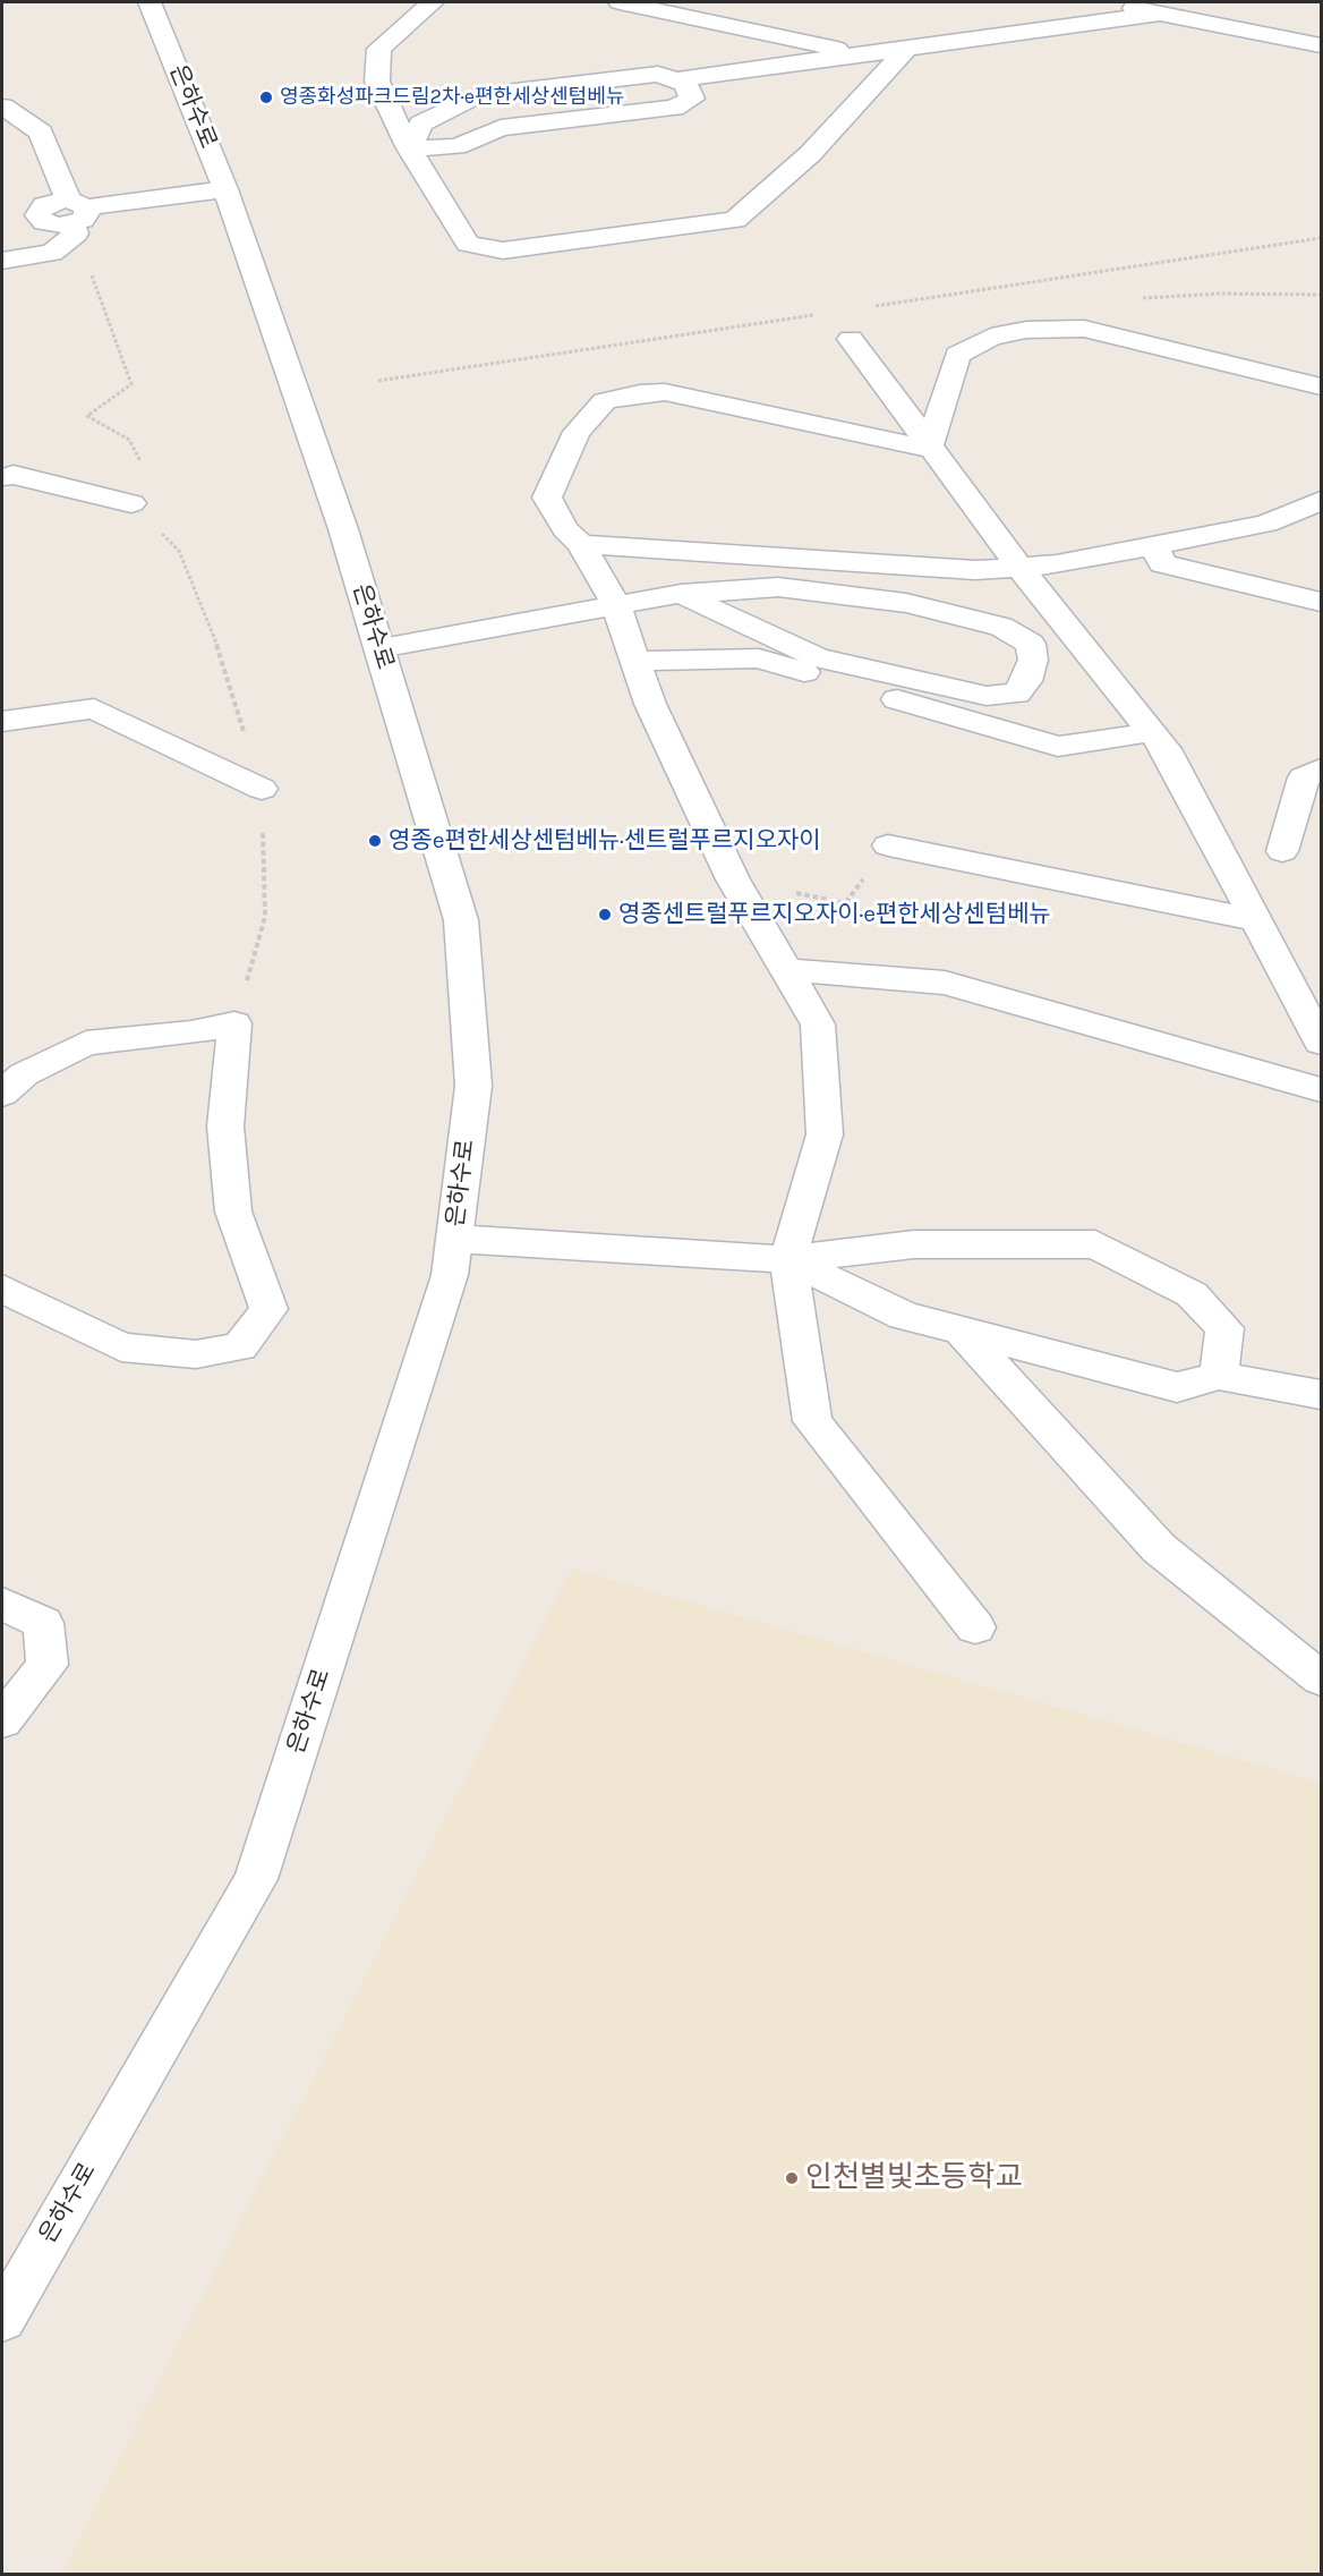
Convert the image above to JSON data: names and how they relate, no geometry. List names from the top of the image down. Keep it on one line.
{"streets":{"street":["은하수로"]},"places":["영종화성파크드림2차·e편한세상센텀베뉴","영종e편한세상센텀베뉴·센트럴푸르지오자이","영종센트럴푸르지오자이·e편한세상센텀베뉴","인천별빛초등학교"]}
